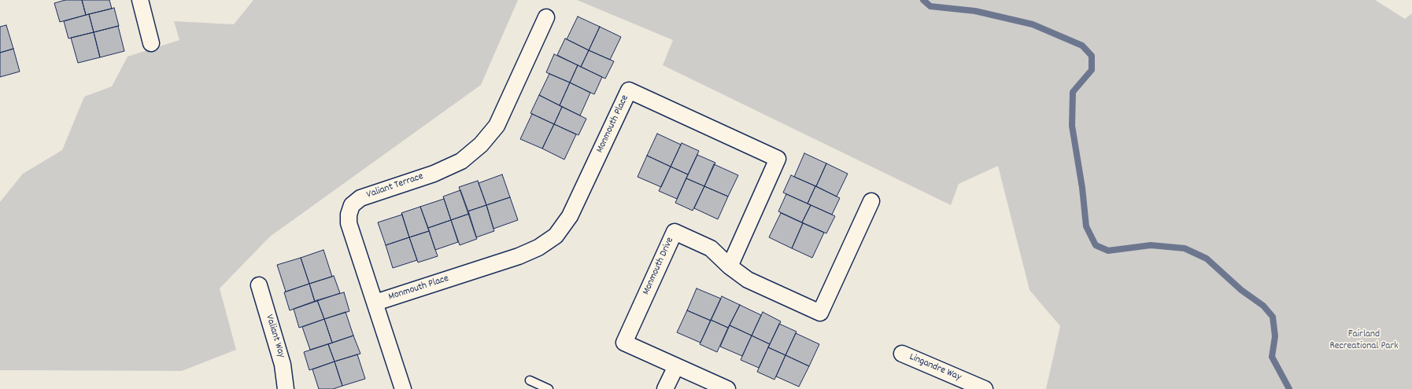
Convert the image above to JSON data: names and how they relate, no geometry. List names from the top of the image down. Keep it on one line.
{"streets":{"street":["Monmouth Place","Valiant Terrace","Monmouth Drive","Valiant Way","Lingandre Way"]},"crossings":[["Monmouth Place","Valiant Terrace"],["Monmouth Place","Monmouth Drive"]],"parks":["Fairland Recreational Park"]}
